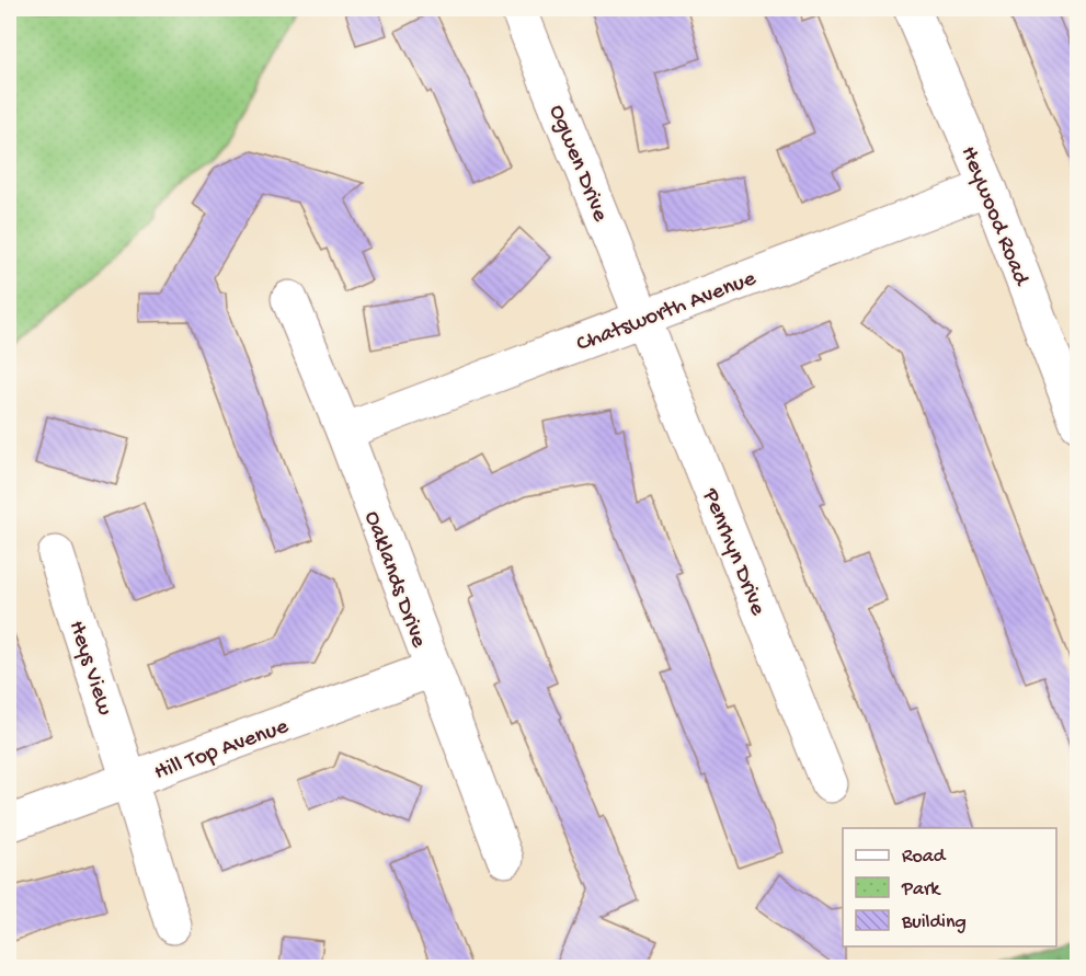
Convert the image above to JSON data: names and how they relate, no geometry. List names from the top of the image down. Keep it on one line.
{"streets":{"street":["Ogwen Drive","Heywood Road","Chatsworth Avenue","Penrhyn Drive","Oaklands Drive","Heys View","Hill Top Avenue"]},"crossings":[["Ogwen Drive","Chatsworth Avenue"],["Ogwen Drive","Penrhyn Drive"],["Heywood Road","Chatsworth Avenue"],["Chatsworth Avenue","Penrhyn Drive"],["Chatsworth Avenue","Oaklands Drive"],["Oaklands Drive","Hill Top Avenue"],["Heys View","Hill Top Avenue"]],"legend":["Road","Park","Building"]}
